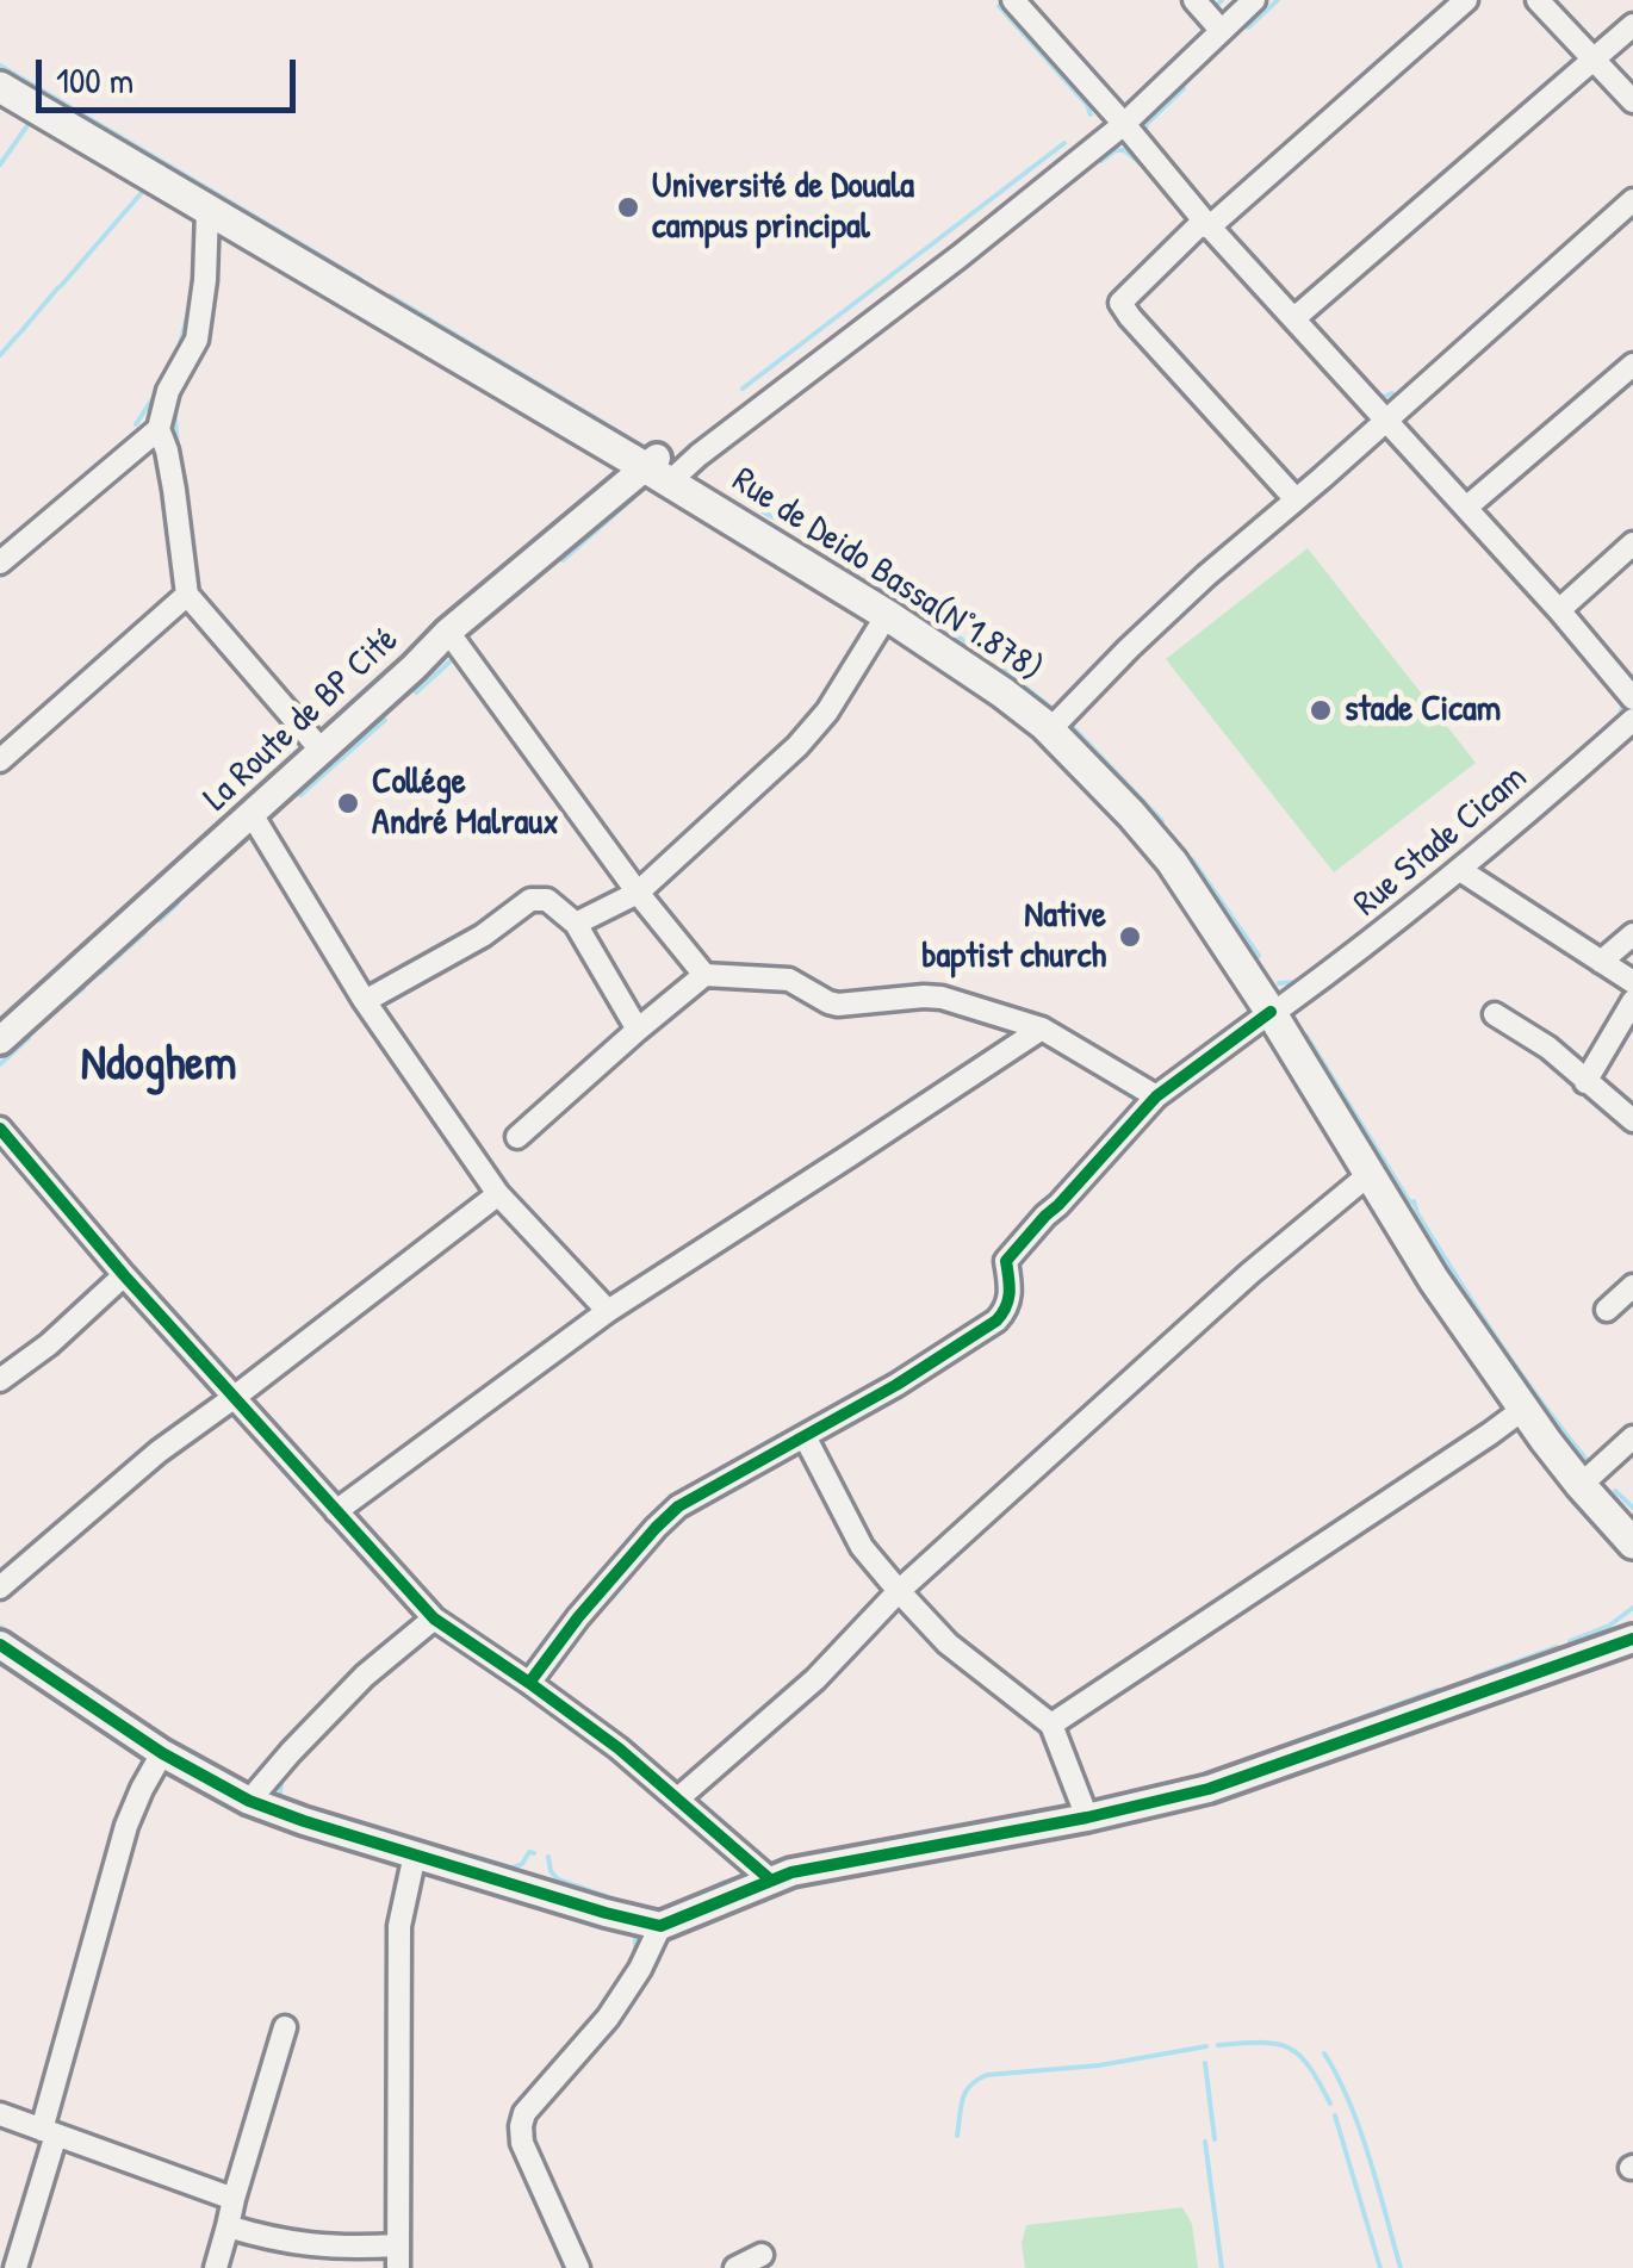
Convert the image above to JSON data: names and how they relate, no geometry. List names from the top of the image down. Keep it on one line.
{"streets":{"main road":["Rue de Deido Bassa(N°1.878)"],"street":["La Route de BP Cité","Rue Stade Cicam"]},"crossings":[["Rue de Deido Bassa(N°1.878)","La Route de BP Cité"],["Rue de Deido Bassa(N°1.878)","Rue Stade Cicam"]],"districts":["Ndoghem"],"places":["Université de Douala campus principal","stade Cicam","Collége André Malraux","Native baptist church"],"scale_bar":"100 m"}
